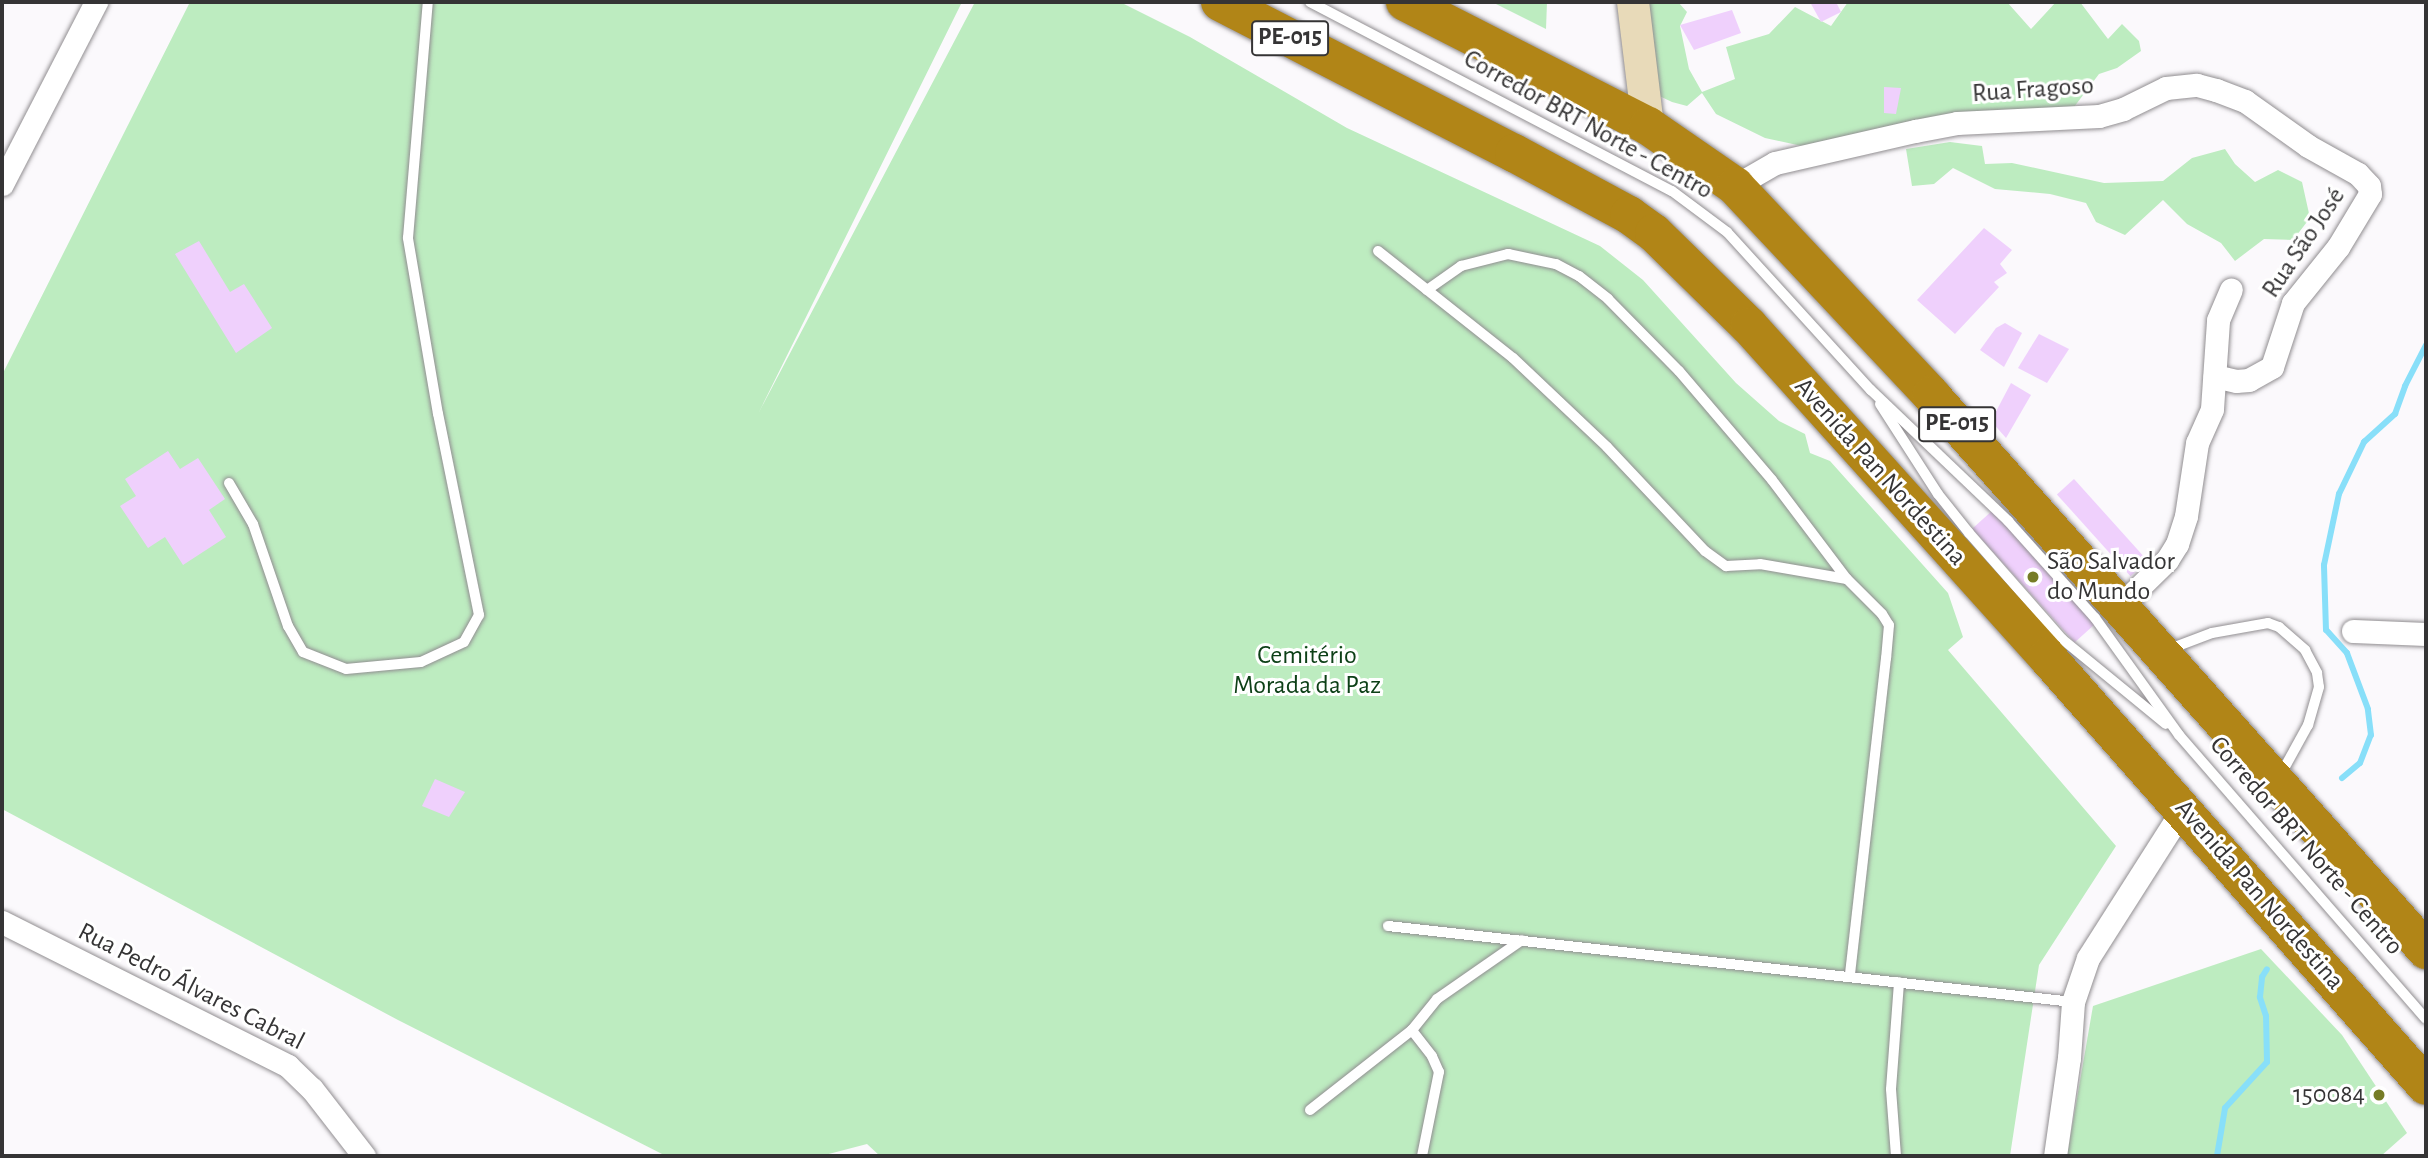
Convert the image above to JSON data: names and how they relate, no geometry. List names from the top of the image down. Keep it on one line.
{"streets":{"highway":["PE-015","Avenida Pan Nordestina"],"street":["Rua Fragoso","Rua São José","Rua Pedro Álvares Cabral"],"lane":["Corredor BRT Norte - Centro"]},"crossings":[["PE-015","Rua Fragoso"],["PE-015","Rua São José"],["Rua Fragoso","Rua São José"]],"parks":["Cemitério Morada da Paz"],"places":["São Salvador do Mundo","150084"]}
